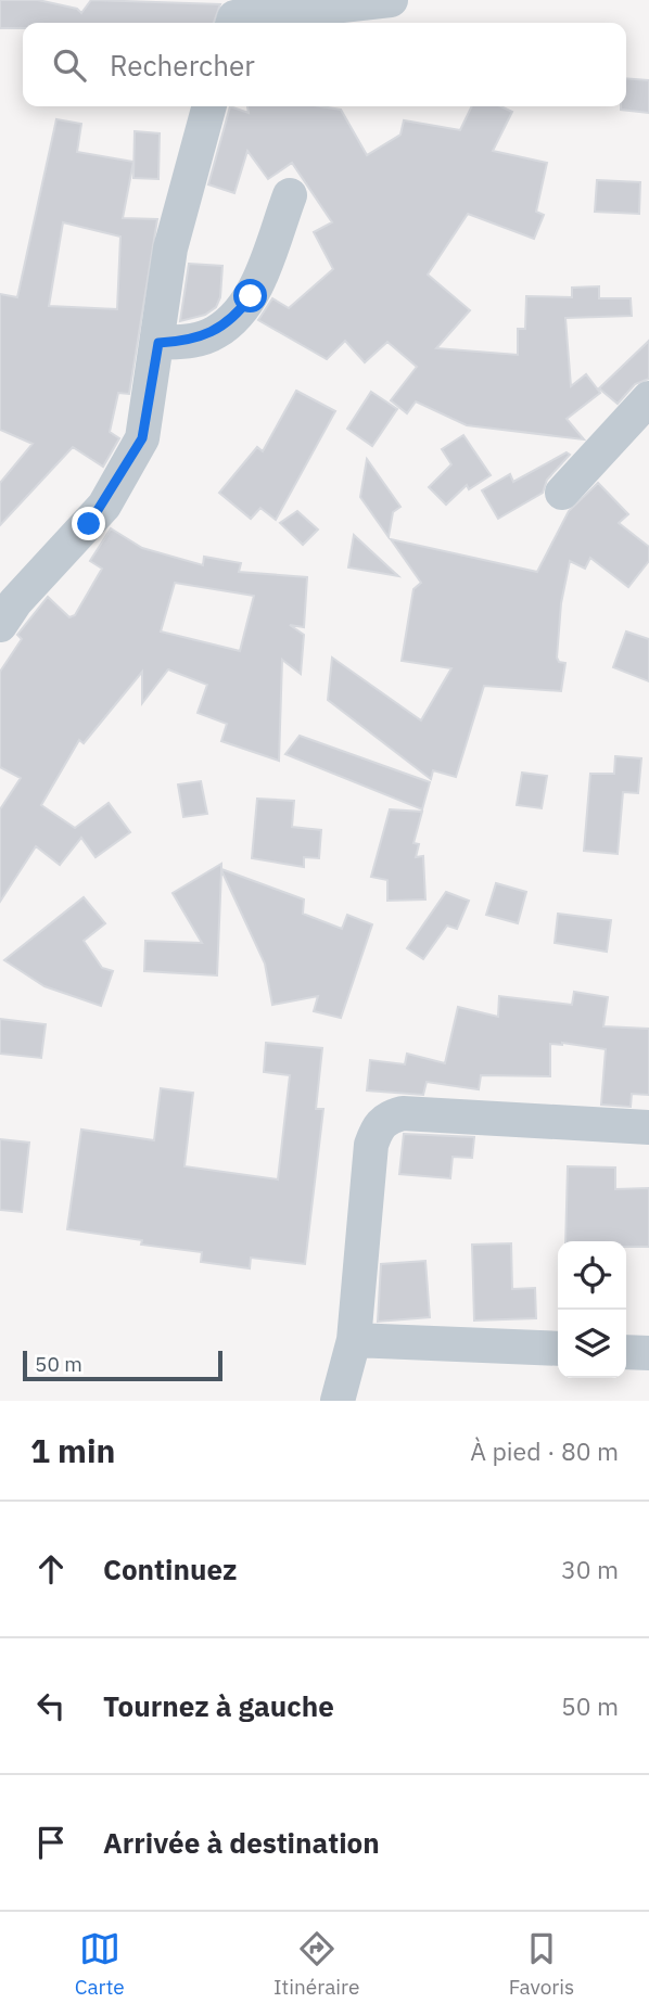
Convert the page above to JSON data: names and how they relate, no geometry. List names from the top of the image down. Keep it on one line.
{"scale_bar":"50 m","page":{"search":"Rechercher","scale":"50 m","heading":["1 min","À pied · 80 m"],"list":[["Continuez","30 m"],["Tournez à gauche","50 m"],"Arrivée à destination"],"nav":["Carte","Itinéraire","Favoris"]}}
